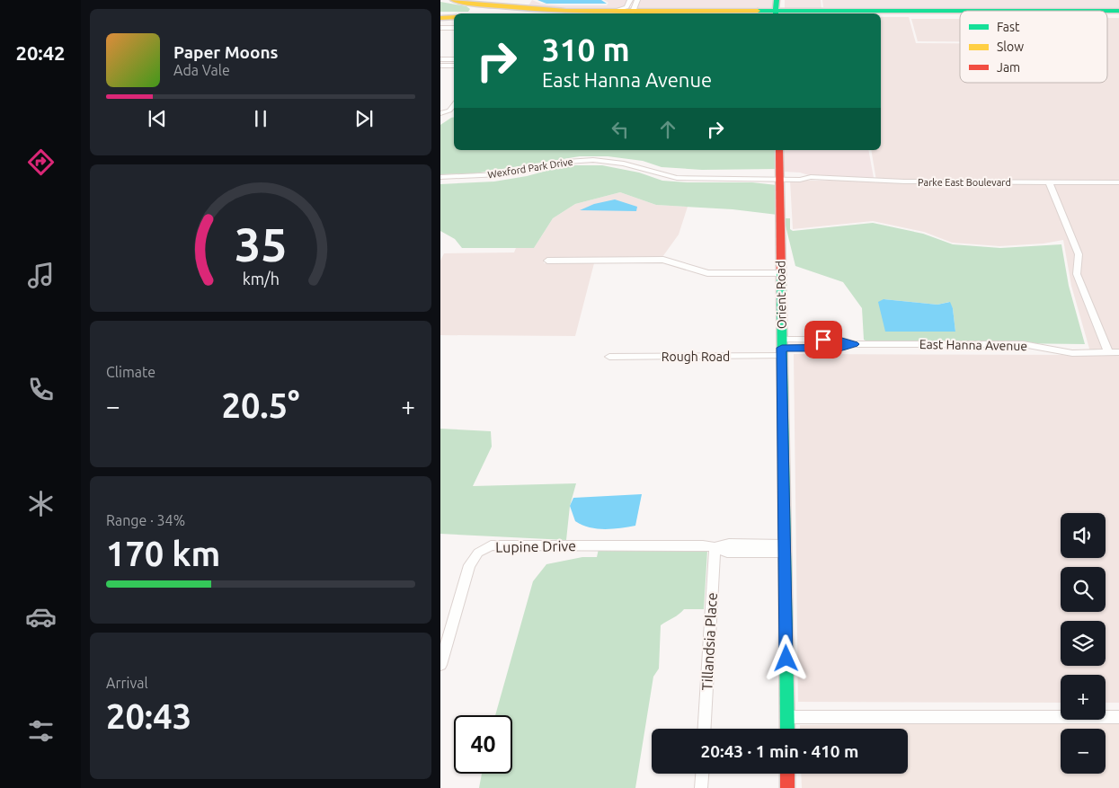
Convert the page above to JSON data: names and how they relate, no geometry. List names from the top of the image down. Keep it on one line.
{"streets":{"main road":["Orient Road"],"street":["Wexford Park Drive","Parke East Boulevard","East Hanna Avenue","Rough Road","Lupine Drive","Tillandsia Place"]},"crossings":[["Wexford Park Drive","Parke East Boulevard"],["Wexford Park Drive","Orient Road"],["Parke East Boulevard","Orient Road"],["Orient Road","East Hanna Avenue"],["Orient Road","Rough Road"],["Orient Road","Lupine Drive"],["East Hanna Avenue","Rough Road"],["Lupine Drive","Tillandsia Place"]],"legend":["Fast","Slow","Jam"],"page":{"tabs":"20:42","turn":["310 m","East Hanna Avenue"],"song":["Paper Moons","Ada Vale"],"tile":["Climate",["Range · 34%","170 km"],["Arrival","20:43"]],"heat":["−","20.5°","+"],"map_buttons":["+","−"],"limit":"40","trip":"20:43 · 1 min · 410 m","gauge":["35","km/h"]}}
